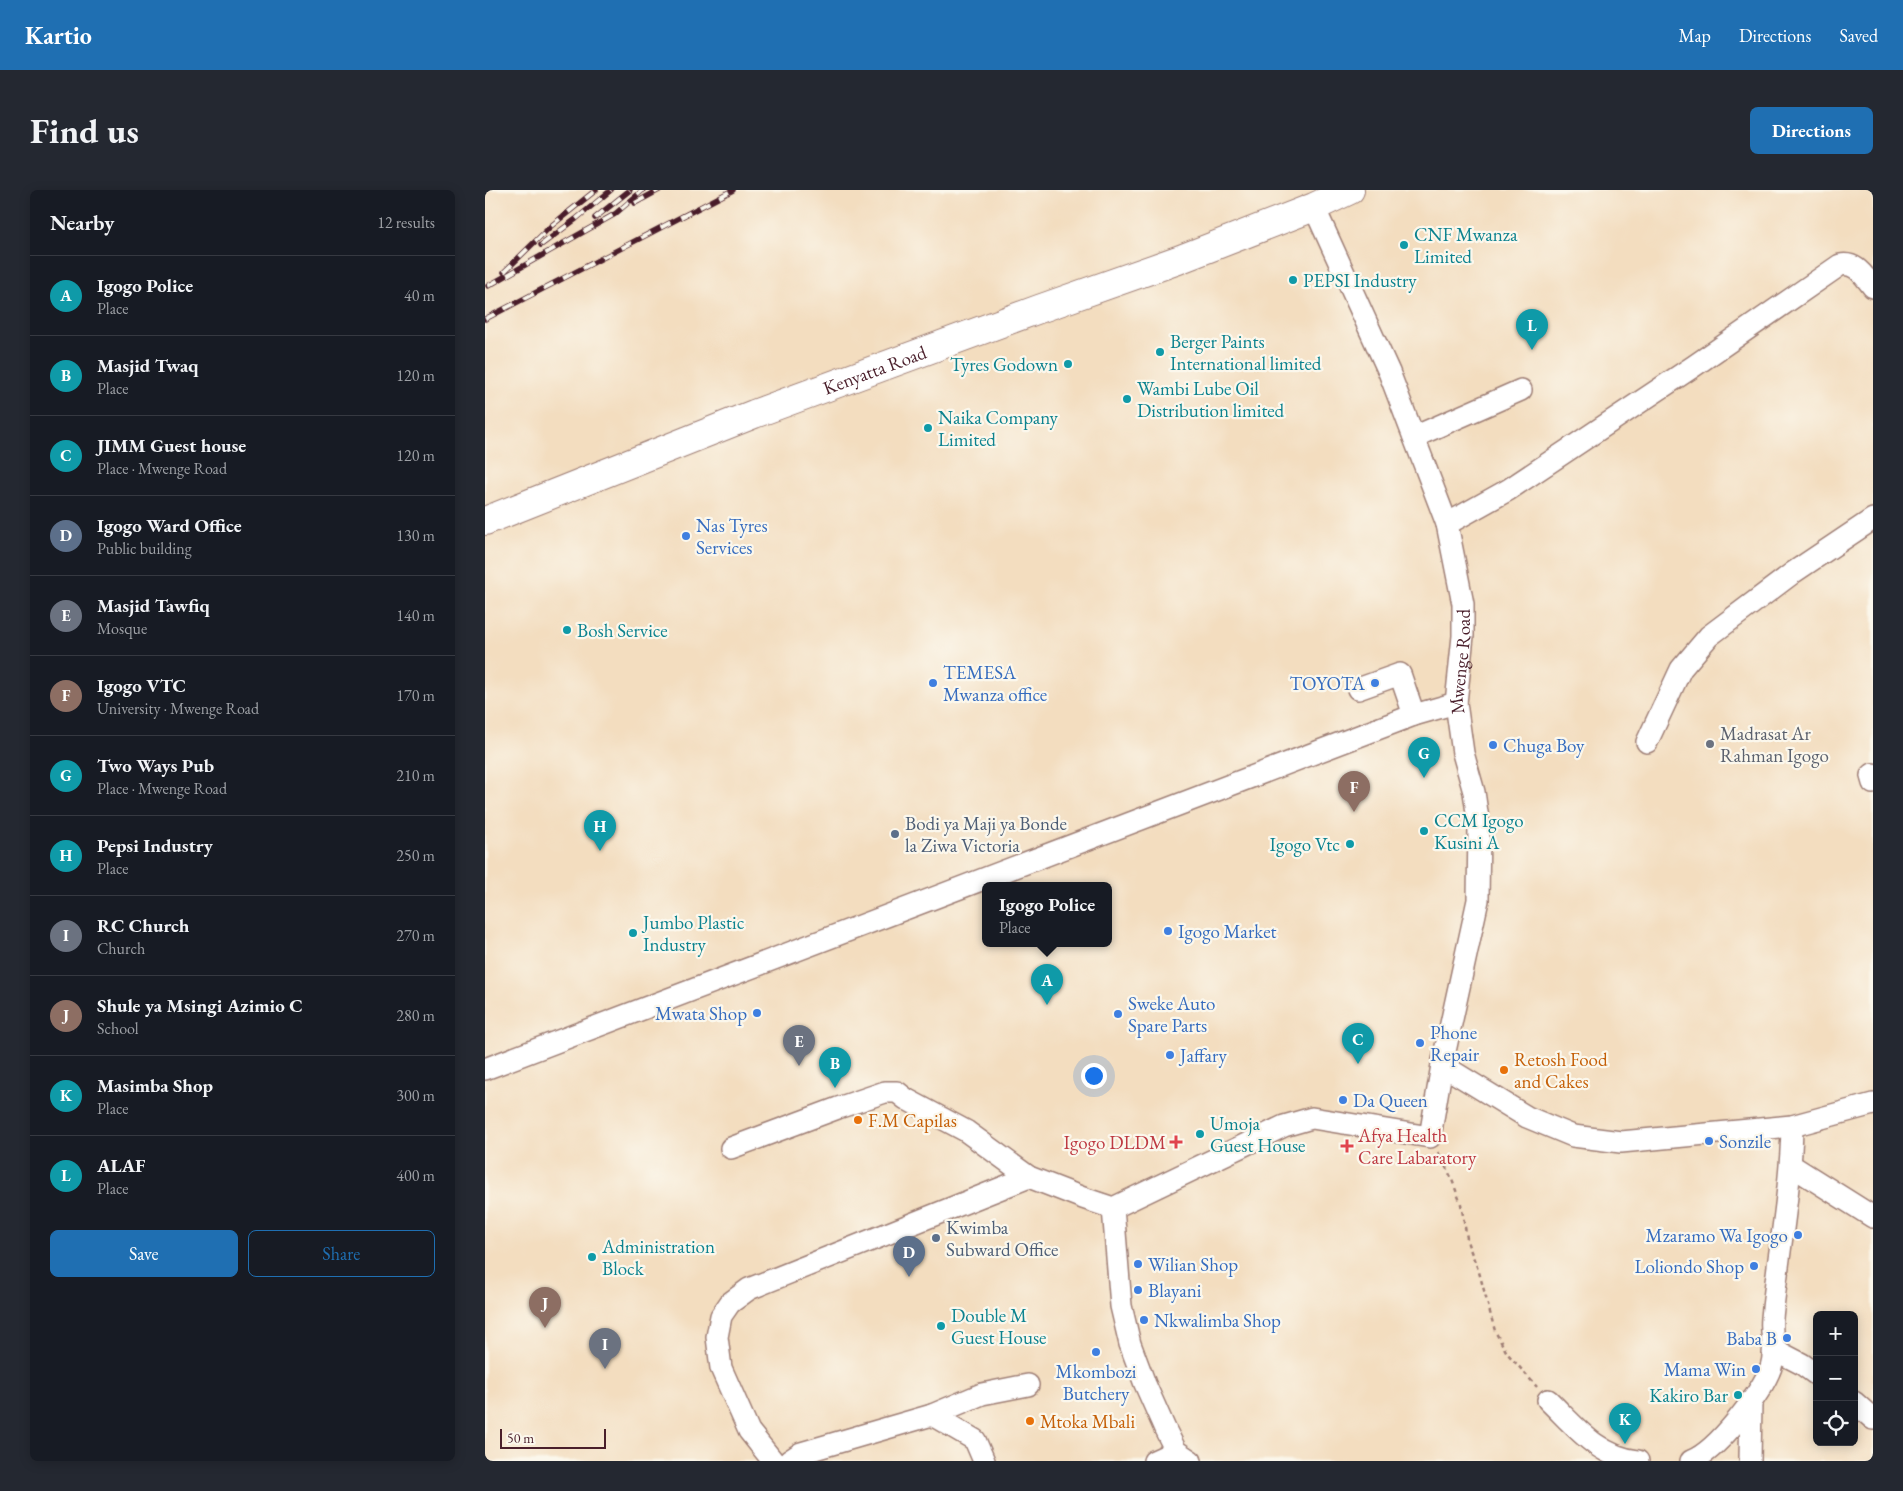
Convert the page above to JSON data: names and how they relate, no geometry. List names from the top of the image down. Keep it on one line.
{"streets":{"highway":["Kenyatta Road"],"street":["Mwenge Road"]},"crossings":[["Kenyatta Road","Mwenge Road"]],"places":{"other":["CNF Mwanza Limited","PEPSI Industry","Berger Paints International limited","Tyres Godown","Wambi Lube Oil Distribution limited","Naika Company Limited","Nas Tyres Services","Bosh Service","TEMESA Mwanza office","TOYOTA","Madrasat Ar Rahman Igogo","Chuga Boy","CCM Igogo Kusini A","Bodi ya Maji ya Bonde la Ziwa Victoria","Igogo Vtc","Igogo Market","Jumbo Plastic Industry","Mwata Shop","Sweke Auto Spare Parts","Phone Repair","Jaffary","Retosh Food and Cakes","Da Queen","F.M Capilas","Umoja Guest House","Sonzile","Mzaramo Wa Igogo","Kwimba Subward Office","Administration Block","Wilian Shop","Loliondo Shop","Blayani","Nkwalimba Shop","Double M Guest House","Baba B","Mkombozi Butchery","Mama Win","Kakiro Bar","Mtoka Mbali"],"health":["Igogo DLDM","Afya Health Care Labaratory"]},"scale_bar":"50 m","page":{"header":"Kartio","nav":["Map","Directions","Saved"],"buttons":["Directions",["Save","Share"]],"title":"Find us","heading":["Nearby","12 results"],"list":[{"mark":"A","name":"Igogo Police","note":"Place","value":"40 m"},{"mark":"B","name":"Masjid Twaq","note":"Place","value":"120 m"},{"mark":"C","name":"JIMM Guest house","note":"Place · Mwenge Road","value":"120 m"},{"mark":"D","name":"Igogo Ward Office","note":"Public building","value":"130 m"},{"mark":"E","name":"Masjid Tawfiq","note":"Mosque","value":"140 m"},{"mark":"F","name":"Igogo VTC","note":"University · Mwenge Road","value":"170 m"},{"mark":"G","name":"Two Ways Pub","note":"Place · Mwenge Road","value":"210 m"},{"mark":"H","name":"Pepsi Industry","note":"Place","value":"250 m"},{"mark":"I","name":"RC Church","note":"Church","value":"270 m"},{"mark":"J","name":"Shule ya Msingi Azimio C","note":"School","value":"280 m"},{"mark":"K","name":"Masimba Shop","note":"Place","value":"300 m"},{"mark":"L","name":"ALAF","note":"Place","value":"400 m"}],"pins":["L","G","F","H","A","C","E","B","D","J","I","K"],"popup":["Igogo Police","Place"],"map_buttons":["+","−"],"scale":"50 m"}}
